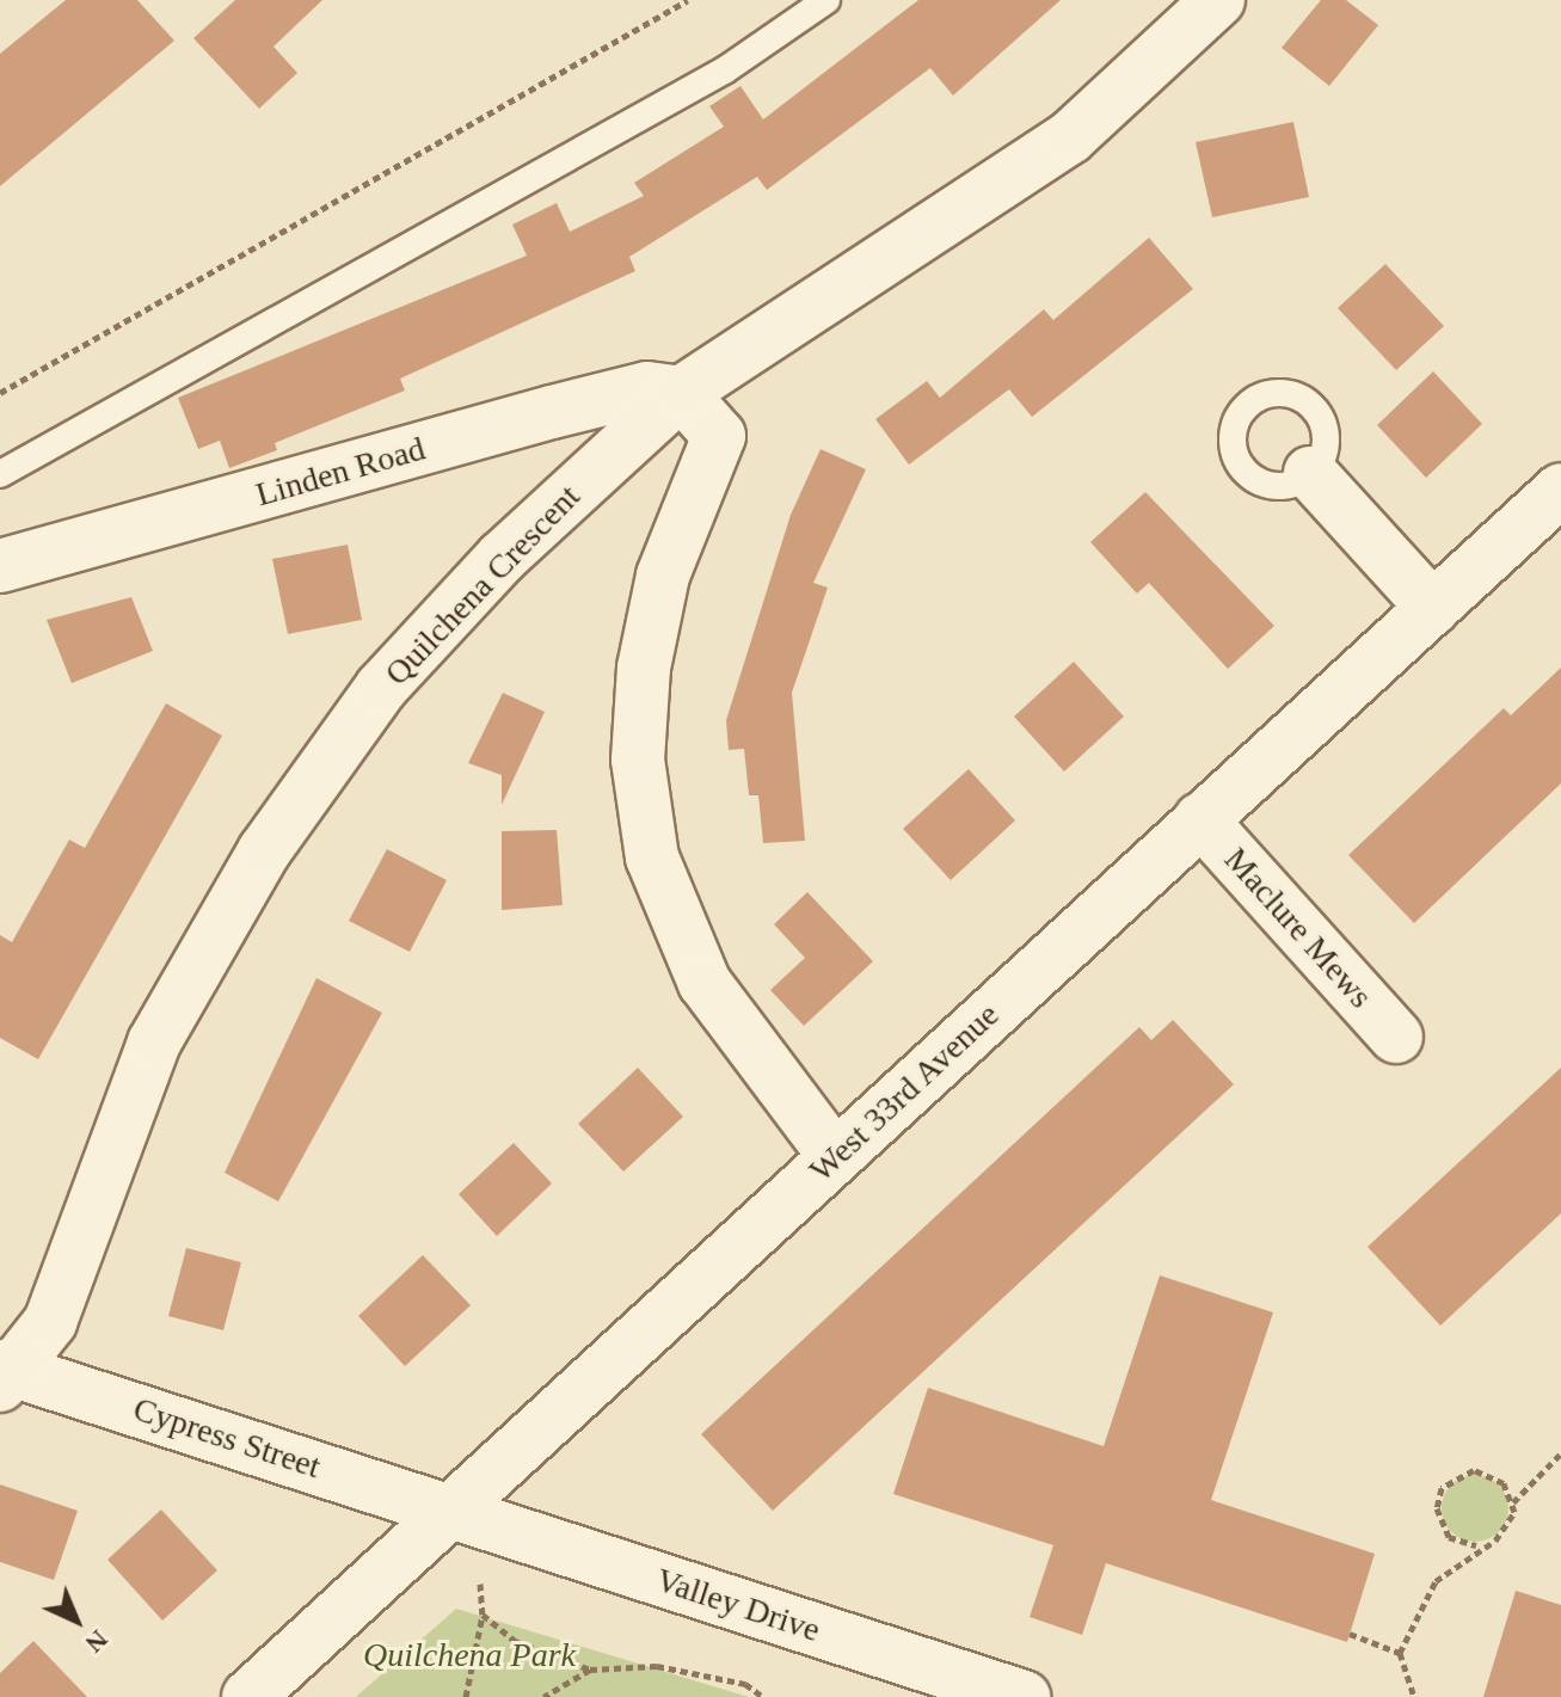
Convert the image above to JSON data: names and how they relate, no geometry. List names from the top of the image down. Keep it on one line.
{"streets":{"street":["Linden Road","Quilchena Crescent","Maclure Mews","West 33rd Avenue","Cypress Street","Valley Drive"]},"crossings":[["Linden Road","Quilchena Crescent"],["Quilchena Crescent","Cypress Street"],["Maclure Mews","West 33rd Avenue"],["West 33rd Avenue","Cypress Street"],["West 33rd Avenue","Valley Drive"],["Cypress Street","Valley Drive"]],"parks":["Quilchena Park"],"north":"bottom right"}
